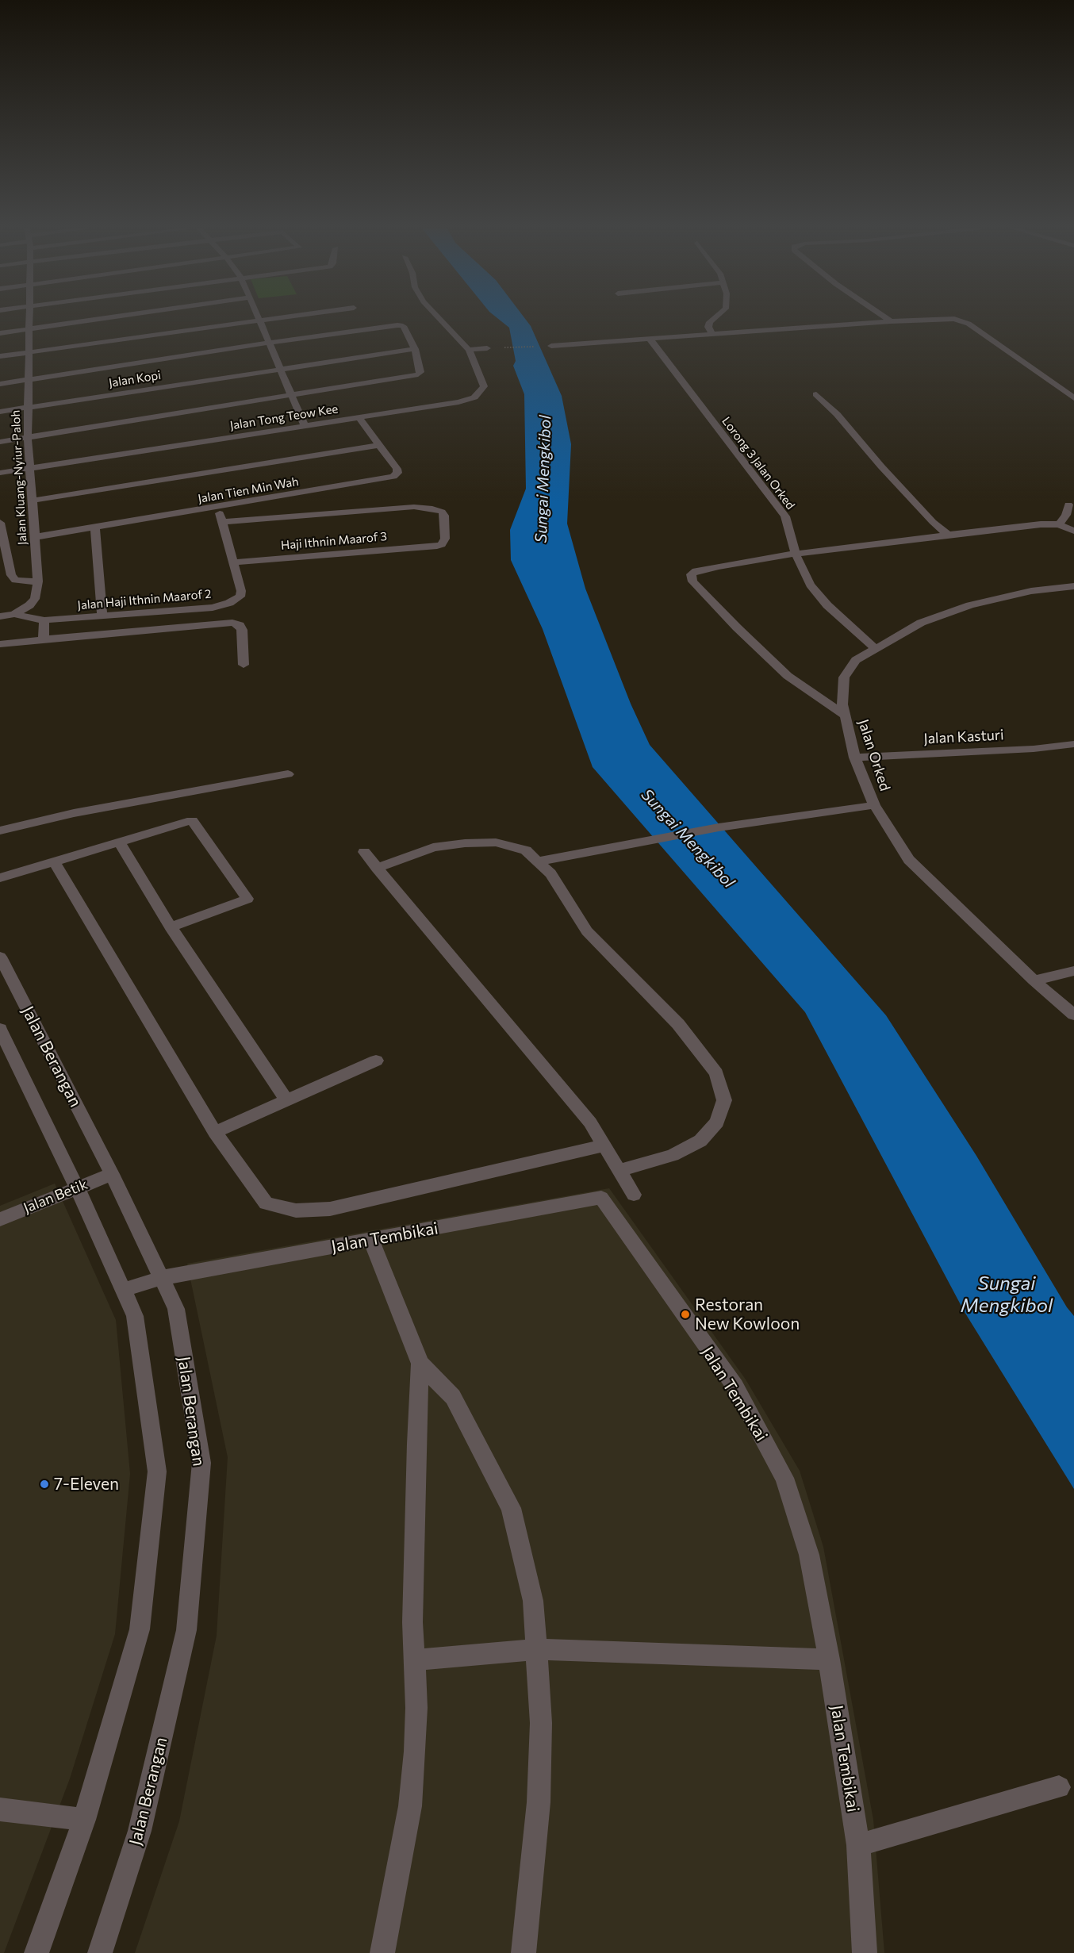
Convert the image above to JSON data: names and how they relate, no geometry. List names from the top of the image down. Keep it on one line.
{"streets":{"street":["Jalan Kopi","Jalan Tong Teow Kee","Lorong 3 Jalan Orked","Jalan Kluang-Nyiur-Paloh","Jalan Tien Min Wah","Haji Ithnin Maarof 3","Jalan Haji Ithnin Maarof 2","Jalan Kasturi","Jalan Orked","Jalan Berangan","Jalan Betik","Jalan Tembikai"]},"crossings":[["Jalan Kopi","Jalan Kluang-Nyiur-Paloh"],["Jalan Tong Teow Kee","Jalan Kluang-Nyiur-Paloh"],["Jalan Tong Teow Kee","Jalan Tien Min Wah"],["Lorong 3 Jalan Orked","Jalan Orked"],["Jalan Kluang-Nyiur-Paloh","Jalan Tien Min Wah"],["Jalan Kluang-Nyiur-Paloh","Jalan Haji Ithnin Maarof 2"],["Jalan Tien Min Wah","Jalan Haji Ithnin Maarof 2"],["Haji Ithnin Maarof 3","Jalan Haji Ithnin Maarof 2"],["Jalan Kasturi","Jalan Orked"],["Jalan Berangan","Jalan Betik"],["Jalan Berangan","Jalan Tembikai"]],"water":["Sungai Mengkibol"],"places":["Restoran New Kowloon","7-Eleven"]}
